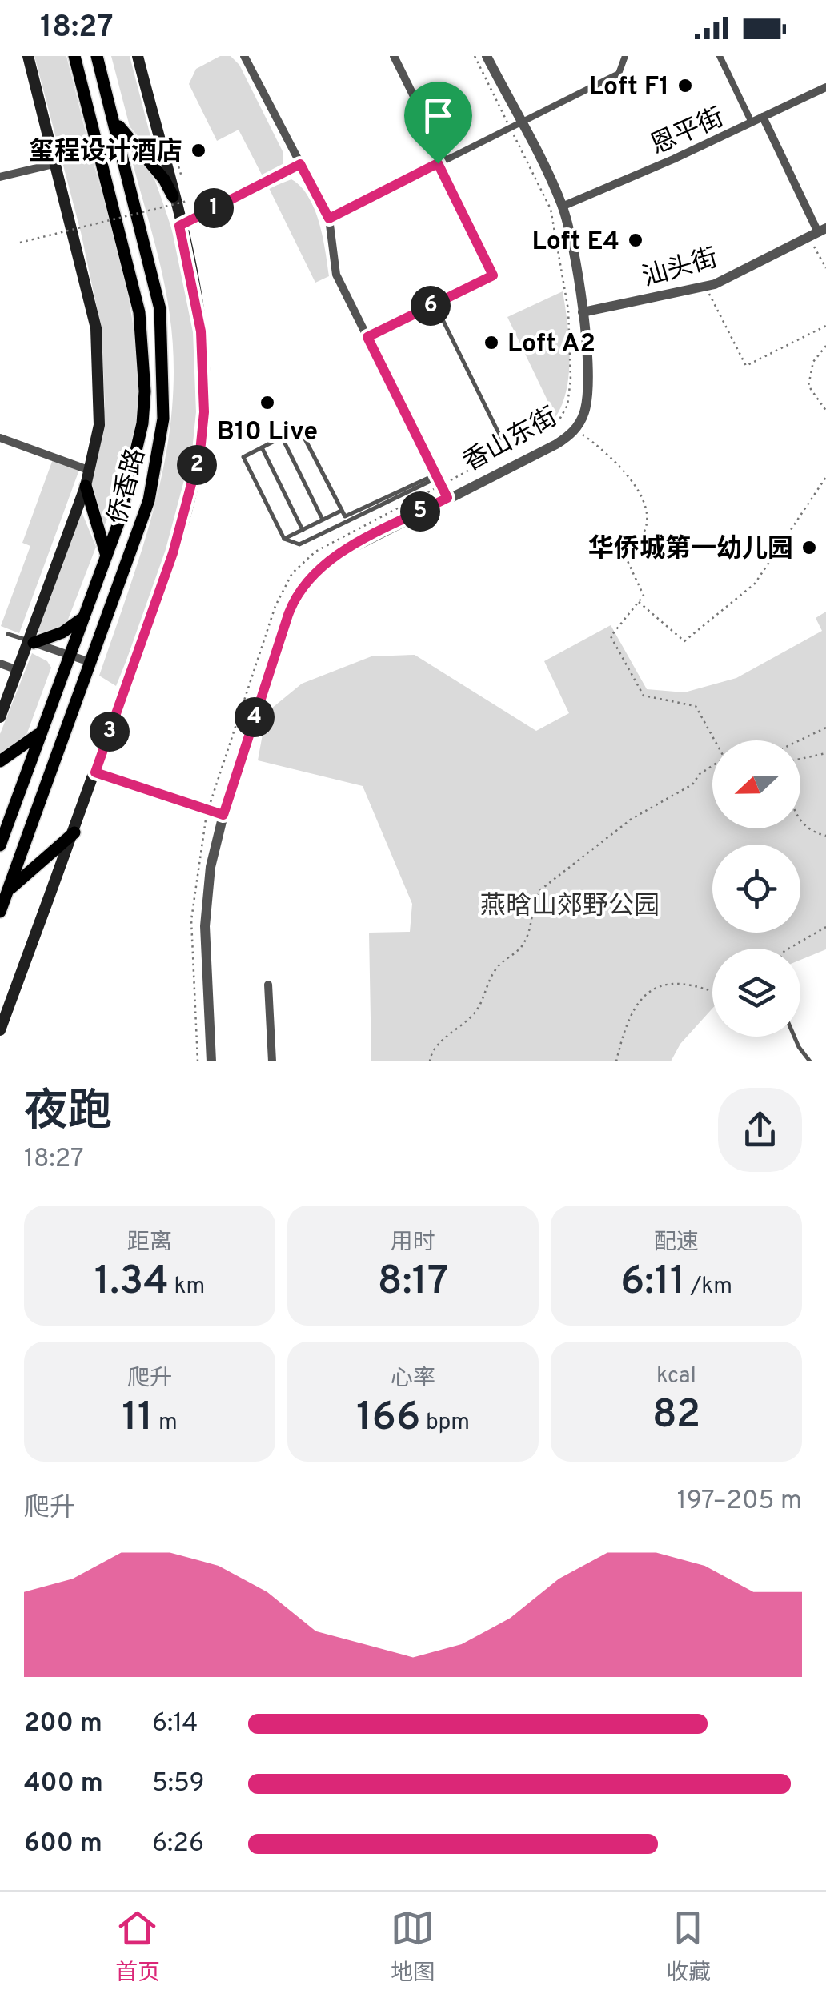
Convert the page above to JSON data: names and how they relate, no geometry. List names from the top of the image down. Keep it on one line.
{"streets":{"main road":["侨香路"],"street":["恩平街","汕头街","香山东街"]},"crossings":[["恩平街","香山东街"],["汕头街","香山东街"]],"parks":["燕晗山郊野公园"],"places":["Loft F1","玺程设计酒店","Loft E4","Loft A2","B10 Live","华侨城第一幼儿园"],"north":"left","page":{"status":"18:27","pins":["1","6","2","5","4","3"],"heading":["夜跑","18:27"],"stats":[["距离","1.34 km"],["用时","8:17"],["配速","6:11 /km"],["爬升","11 m"],["心率","166 bpm"],["kcal","82"]],"chart":["爬升","197–205 m"],"list":[{"name":"200 m","note":"6:14"},{"name":"400 m","note":"5:59"},{"name":"600 m","note":"6:26"}],"tabs":["首页","地图","收藏"]}}
